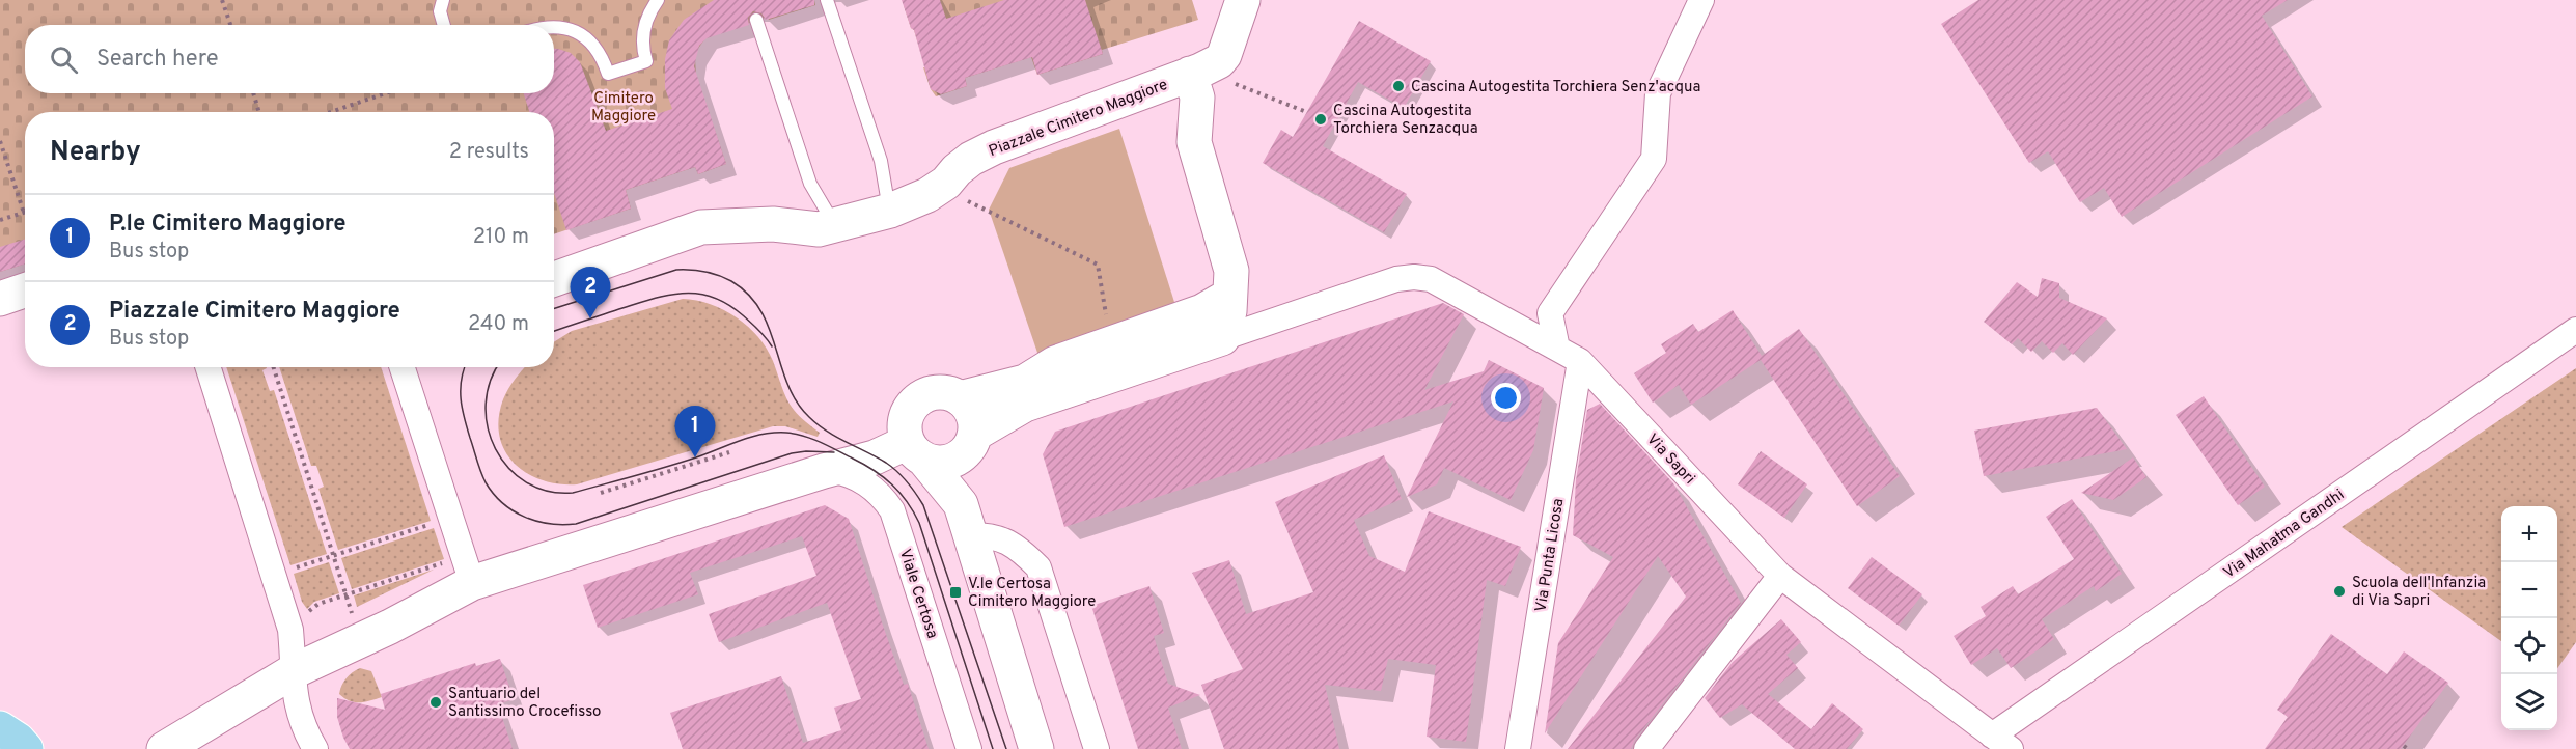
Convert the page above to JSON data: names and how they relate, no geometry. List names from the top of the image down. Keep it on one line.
{"streets":{"main road":["Piazzale Cimitero Maggiore"],"street":["Via Sapri","Via Mahatma Gandhi","Via Punta Licosa","Viale Certosa"]},"crossings":[["Via Sapri","Via Mahatma Gandhi"],["Via Sapri","Via Punta Licosa"]],"parks":["Cimitero Maggiore"],"places":{"other":["Cascina Autogestita Torchiera Senz'acqua","Cascina Autogestita Torchiera Senzacqua","Scuola dell'Infanzia di Via Sapri","Santuario del Santissimo Crocefisso"],"transit":["V.le Certosa Cimitero Maggiore"]},"page":{"search":"Search here","heading":["Nearby","2 results"],"list":[{"mark":"1","name":"P.le Cimitero Maggiore","note":"Bus stop","value":"210 m"},{"mark":"2","name":"Piazzale Cimitero Maggiore","note":"Bus stop","value":"240 m"}],"pins":["2","1"],"map_buttons":["+","−"]}}
